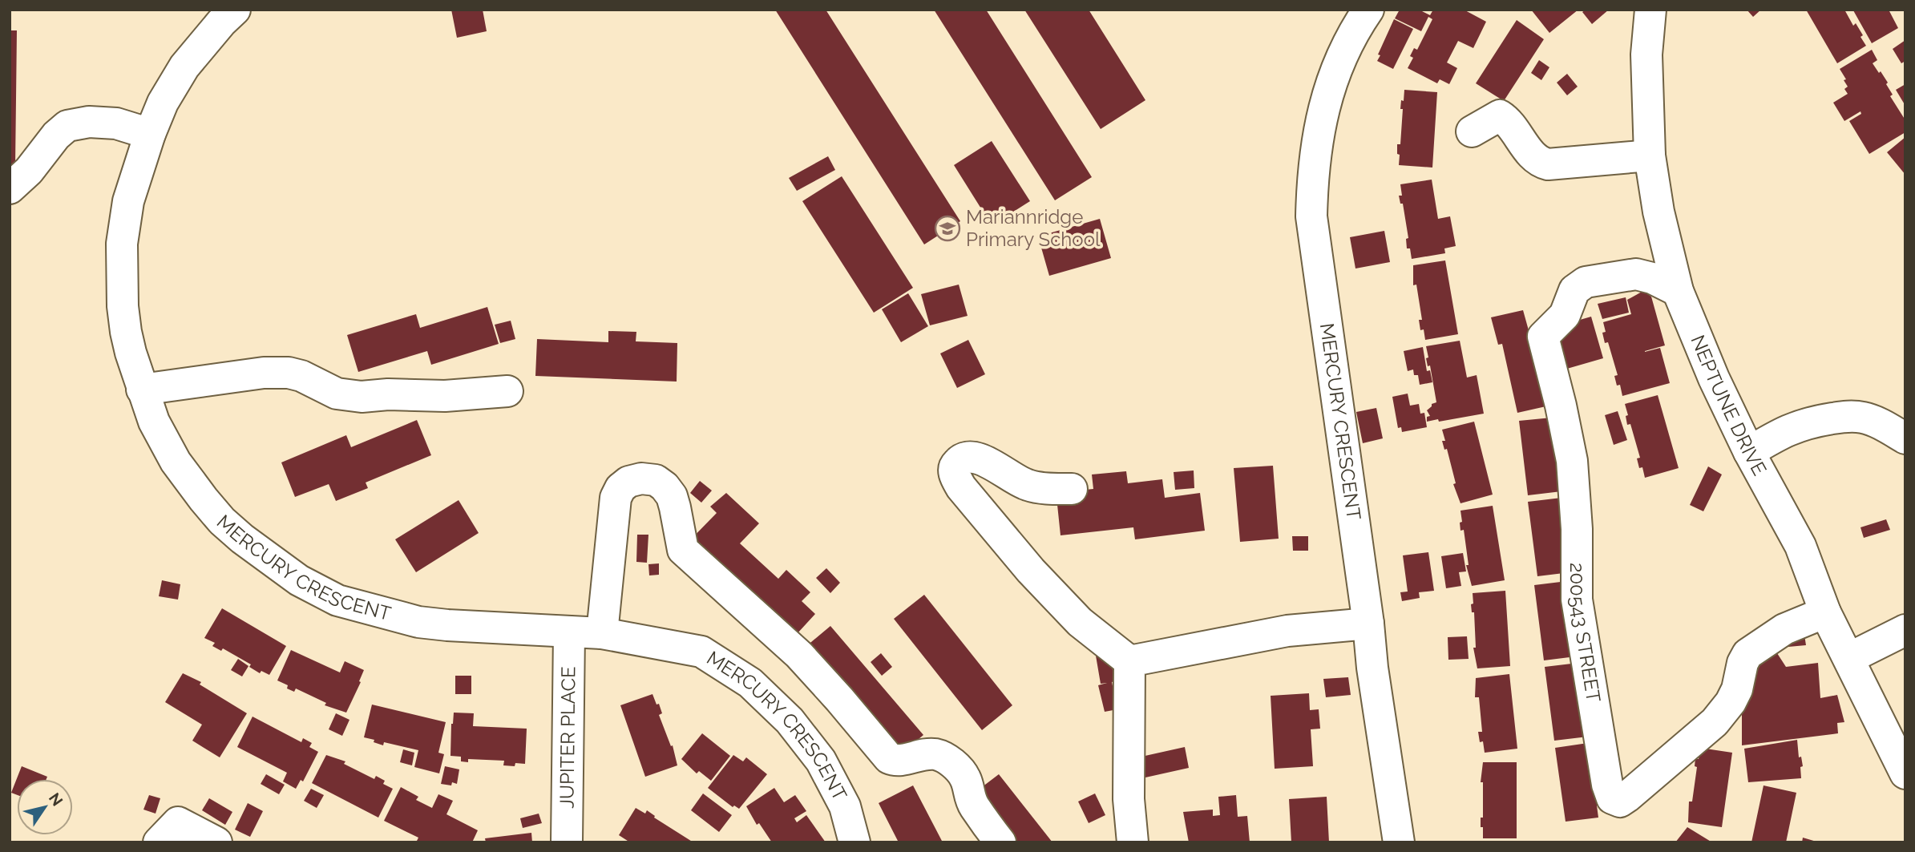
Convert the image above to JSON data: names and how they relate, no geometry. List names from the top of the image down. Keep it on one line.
{"streets":{"street":["NEPTUNE DRIVE","MERCURY CRESCENT","200543 STREET","JUPITER PLACE"]},"crossings":[["NEPTUNE DRIVE","200543 STREET"],["MERCURY CRESCENT","JUPITER PLACE"]],"places":{"school or university":["Mariannridge Primary School"]},"north":"top right"}
